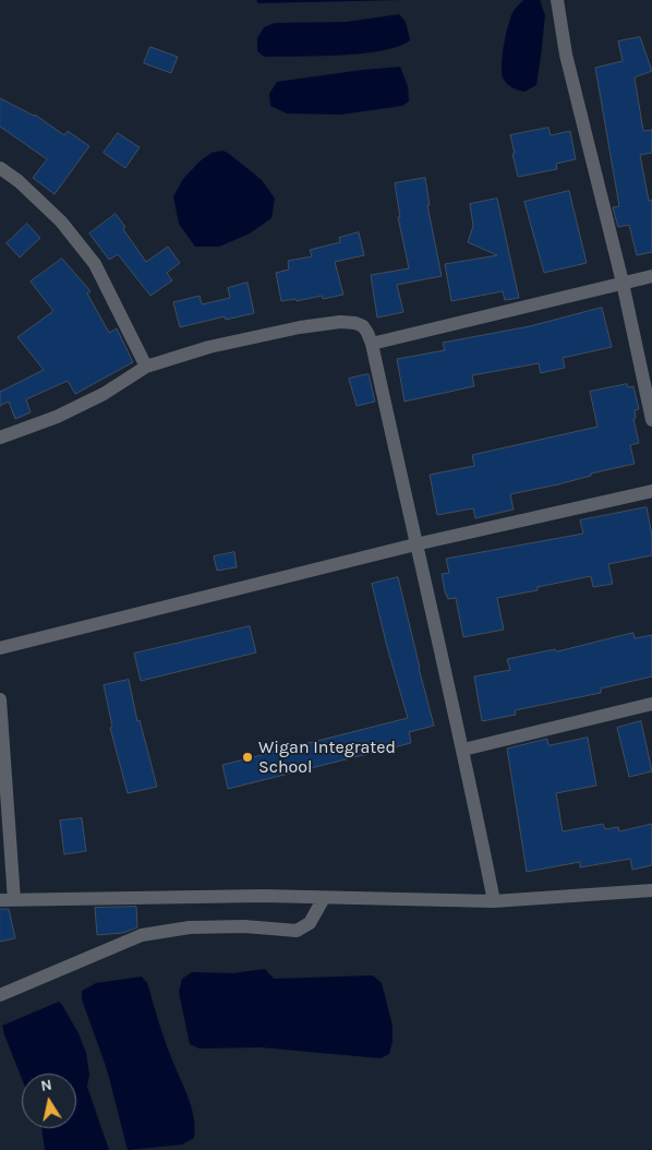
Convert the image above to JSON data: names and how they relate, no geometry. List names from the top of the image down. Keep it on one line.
{"places":["Wigan Integrated School"],"north":"top"}
